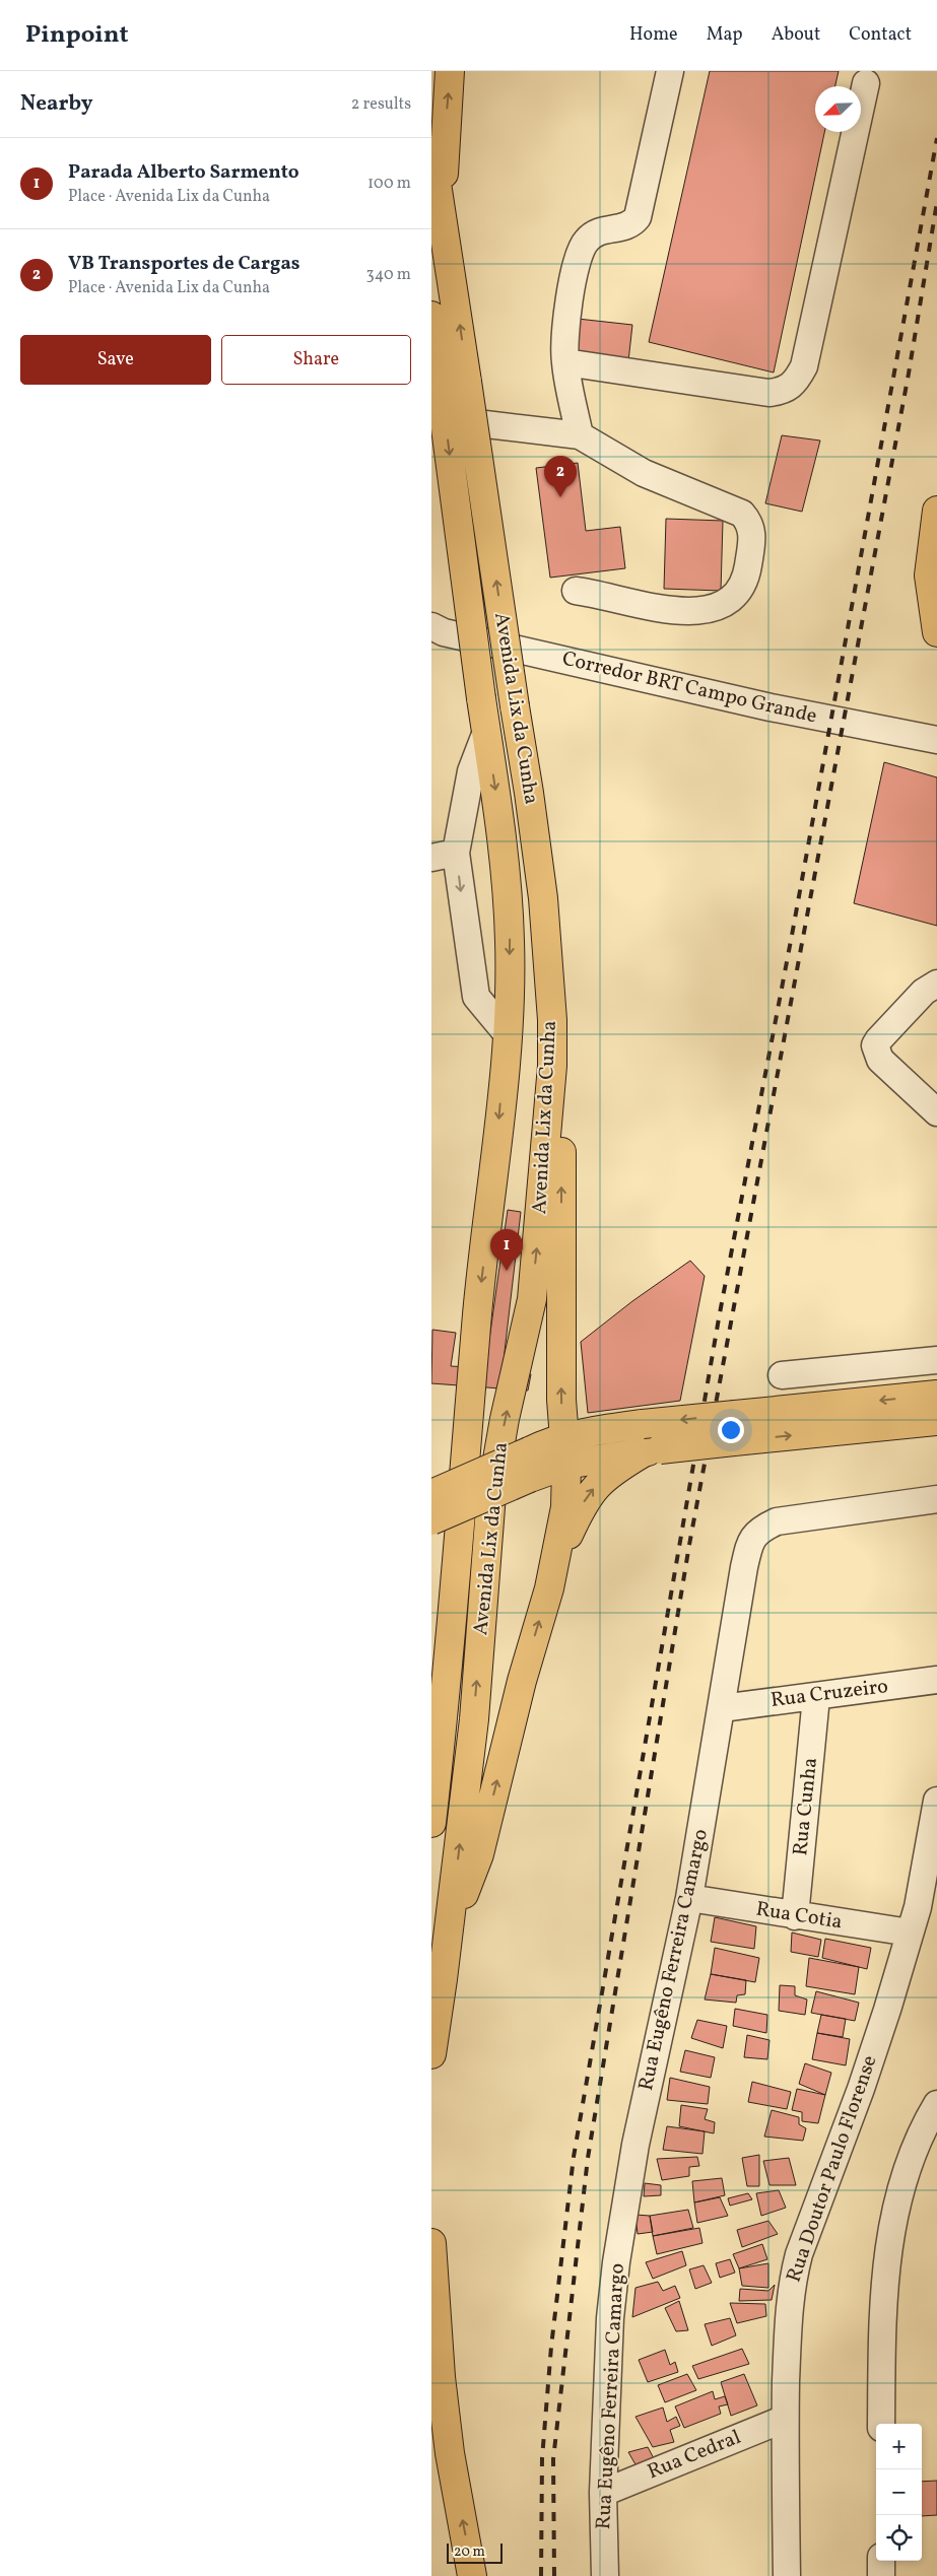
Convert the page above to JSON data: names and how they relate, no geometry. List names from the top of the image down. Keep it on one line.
{"streets":{"main road":["Avenida Lix da Cunha"],"street":["Corredor BRT Campo Grande","Rua Cruzeiro","Rua Cunha","Rua Cotia","Rua Eugêno Ferreira Camargo","Rua Doutor Paulo Florense","Rua Cedral"]},"crossings":[["Rua Cruzeiro","Rua Cunha"],["Rua Cruzeiro","Rua Eugêno Ferreira Camargo"],["Rua Cunha","Rua Cotia"],["Rua Cotia","Rua Eugêno Ferreira Camargo"],["Rua Cotia","Rua Doutor Paulo Florense"],["Rua Eugêno Ferreira Camargo","Rua Cedral"],["Rua Doutor Paulo Florense","Rua Cedral"]],"scale_bar":"20 m","north":"bottom left","page":{"header":"Pinpoint","nav":["Home","Map","About","Contact"],"heading":["Nearby","2 results"],"list":[{"mark":"1","name":"Parada Alberto Sarmento","note":"Place · Avenida Lix da Cunha","value":"100 m"},{"mark":"2","name":"VB Transportes de Cargas","note":"Place · Avenida Lix da Cunha","value":"340 m"}],"buttons":["Save","Share"],"pins":["2","1"],"map_buttons":["+","−"],"scale":"20 m"}}
